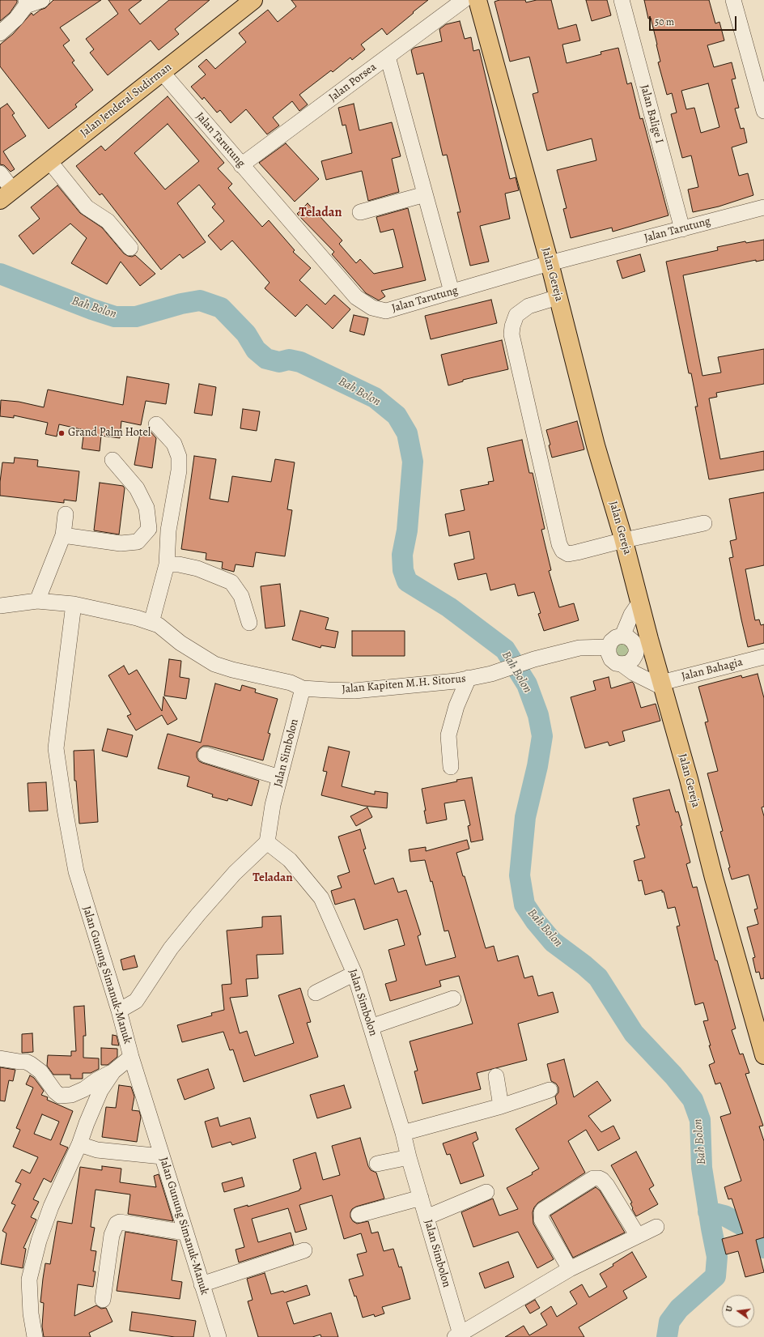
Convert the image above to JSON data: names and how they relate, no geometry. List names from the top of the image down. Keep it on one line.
{"streets":{"main road":["Jalan Jenderal Sudirman","Jalan Gereja"],"street":["Jalan Porsea","Jalan Balige I","Jalan Tarutung","Jalan Bahagia","Jalan Kapiten M.H. Sitorus","Jalan Simbolon","Jalan Gunung Simanuk-Manuk"]},"crossings":[["Jalan Porsea","Jalan Tarutung"],["Jalan Jenderal Sudirman","Jalan Tarutung"],["Jalan Balige I","Jalan Tarutung"],["Jalan Tarutung","Jalan Gereja"],["Jalan Gereja","Jalan Bahagia"],["Jalan Gereja","Jalan Kapiten M.H. Sitorus"],["Jalan Kapiten M.H. Sitorus","Jalan Simbolon"],["Jalan Kapiten M.H. Sitorus","Jalan Gunung Simanuk-Manuk"]],"districts":["Teladan","Teladan"],"water":["Bah Bolon"],"places":["Grand Palm Hotel"],"scale_bar":"50 m","north":"left"}
